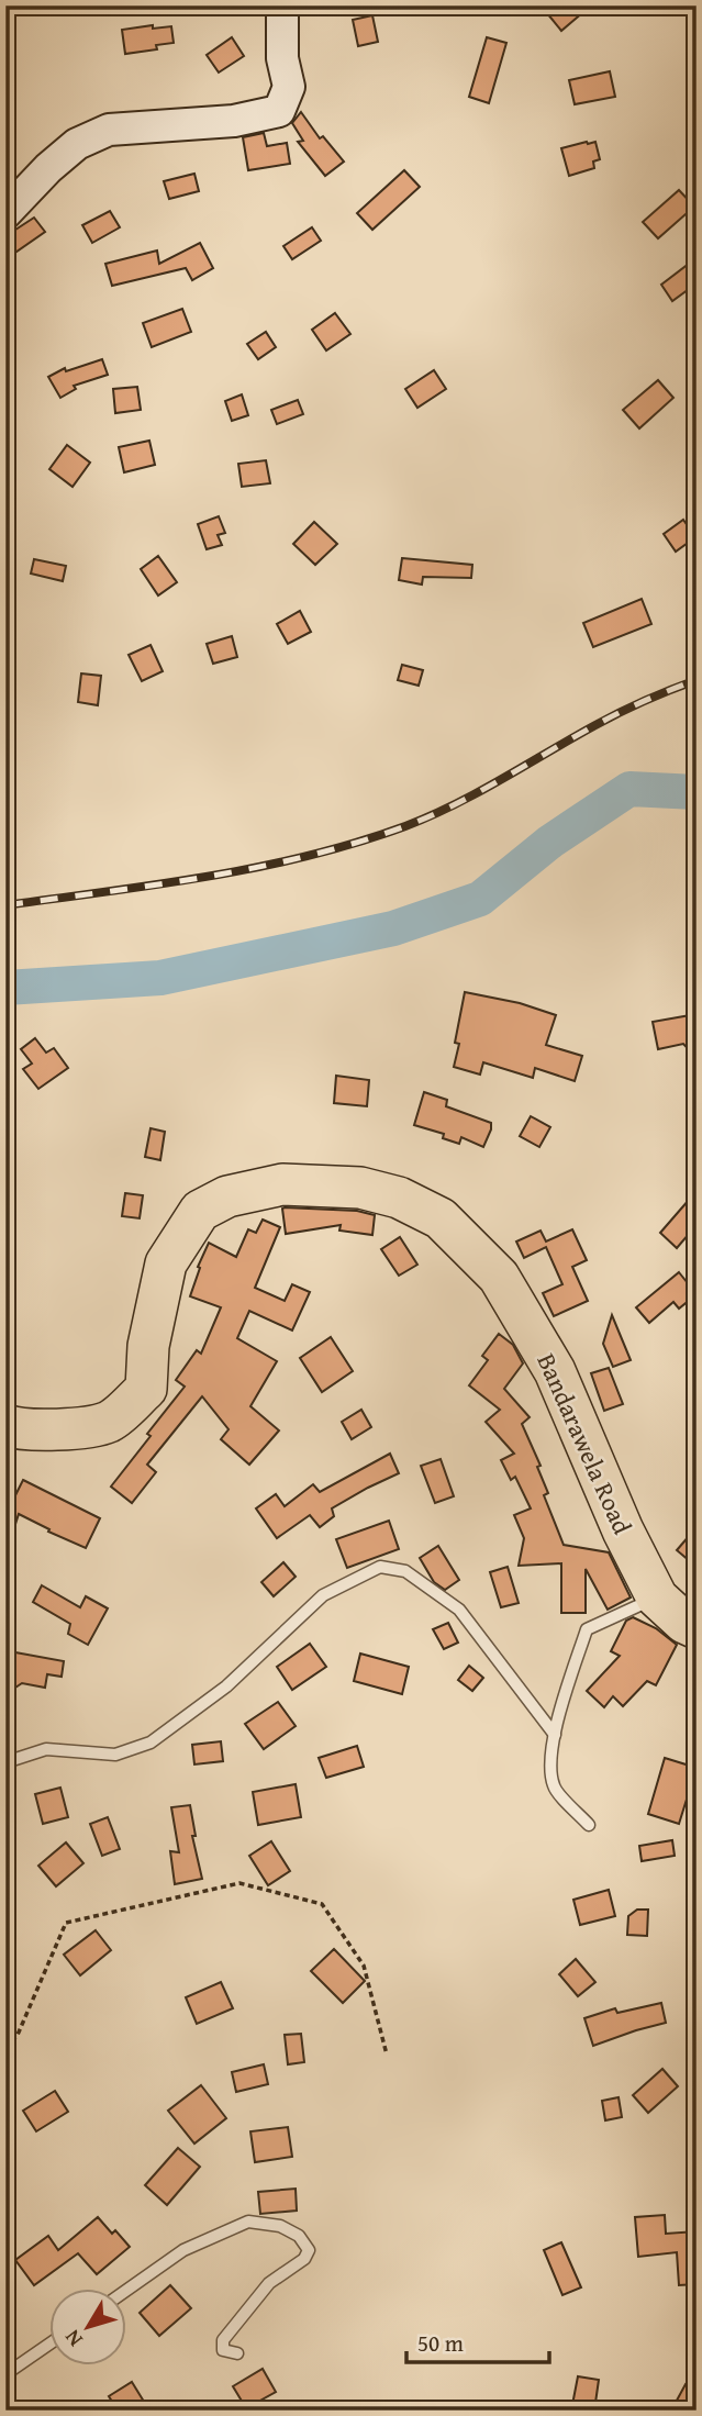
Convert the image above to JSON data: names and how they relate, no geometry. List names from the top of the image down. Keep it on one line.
{"streets":{"highway":["Bandarawela Road"]},"scale_bar":"50 m","north":"bottom left"}
